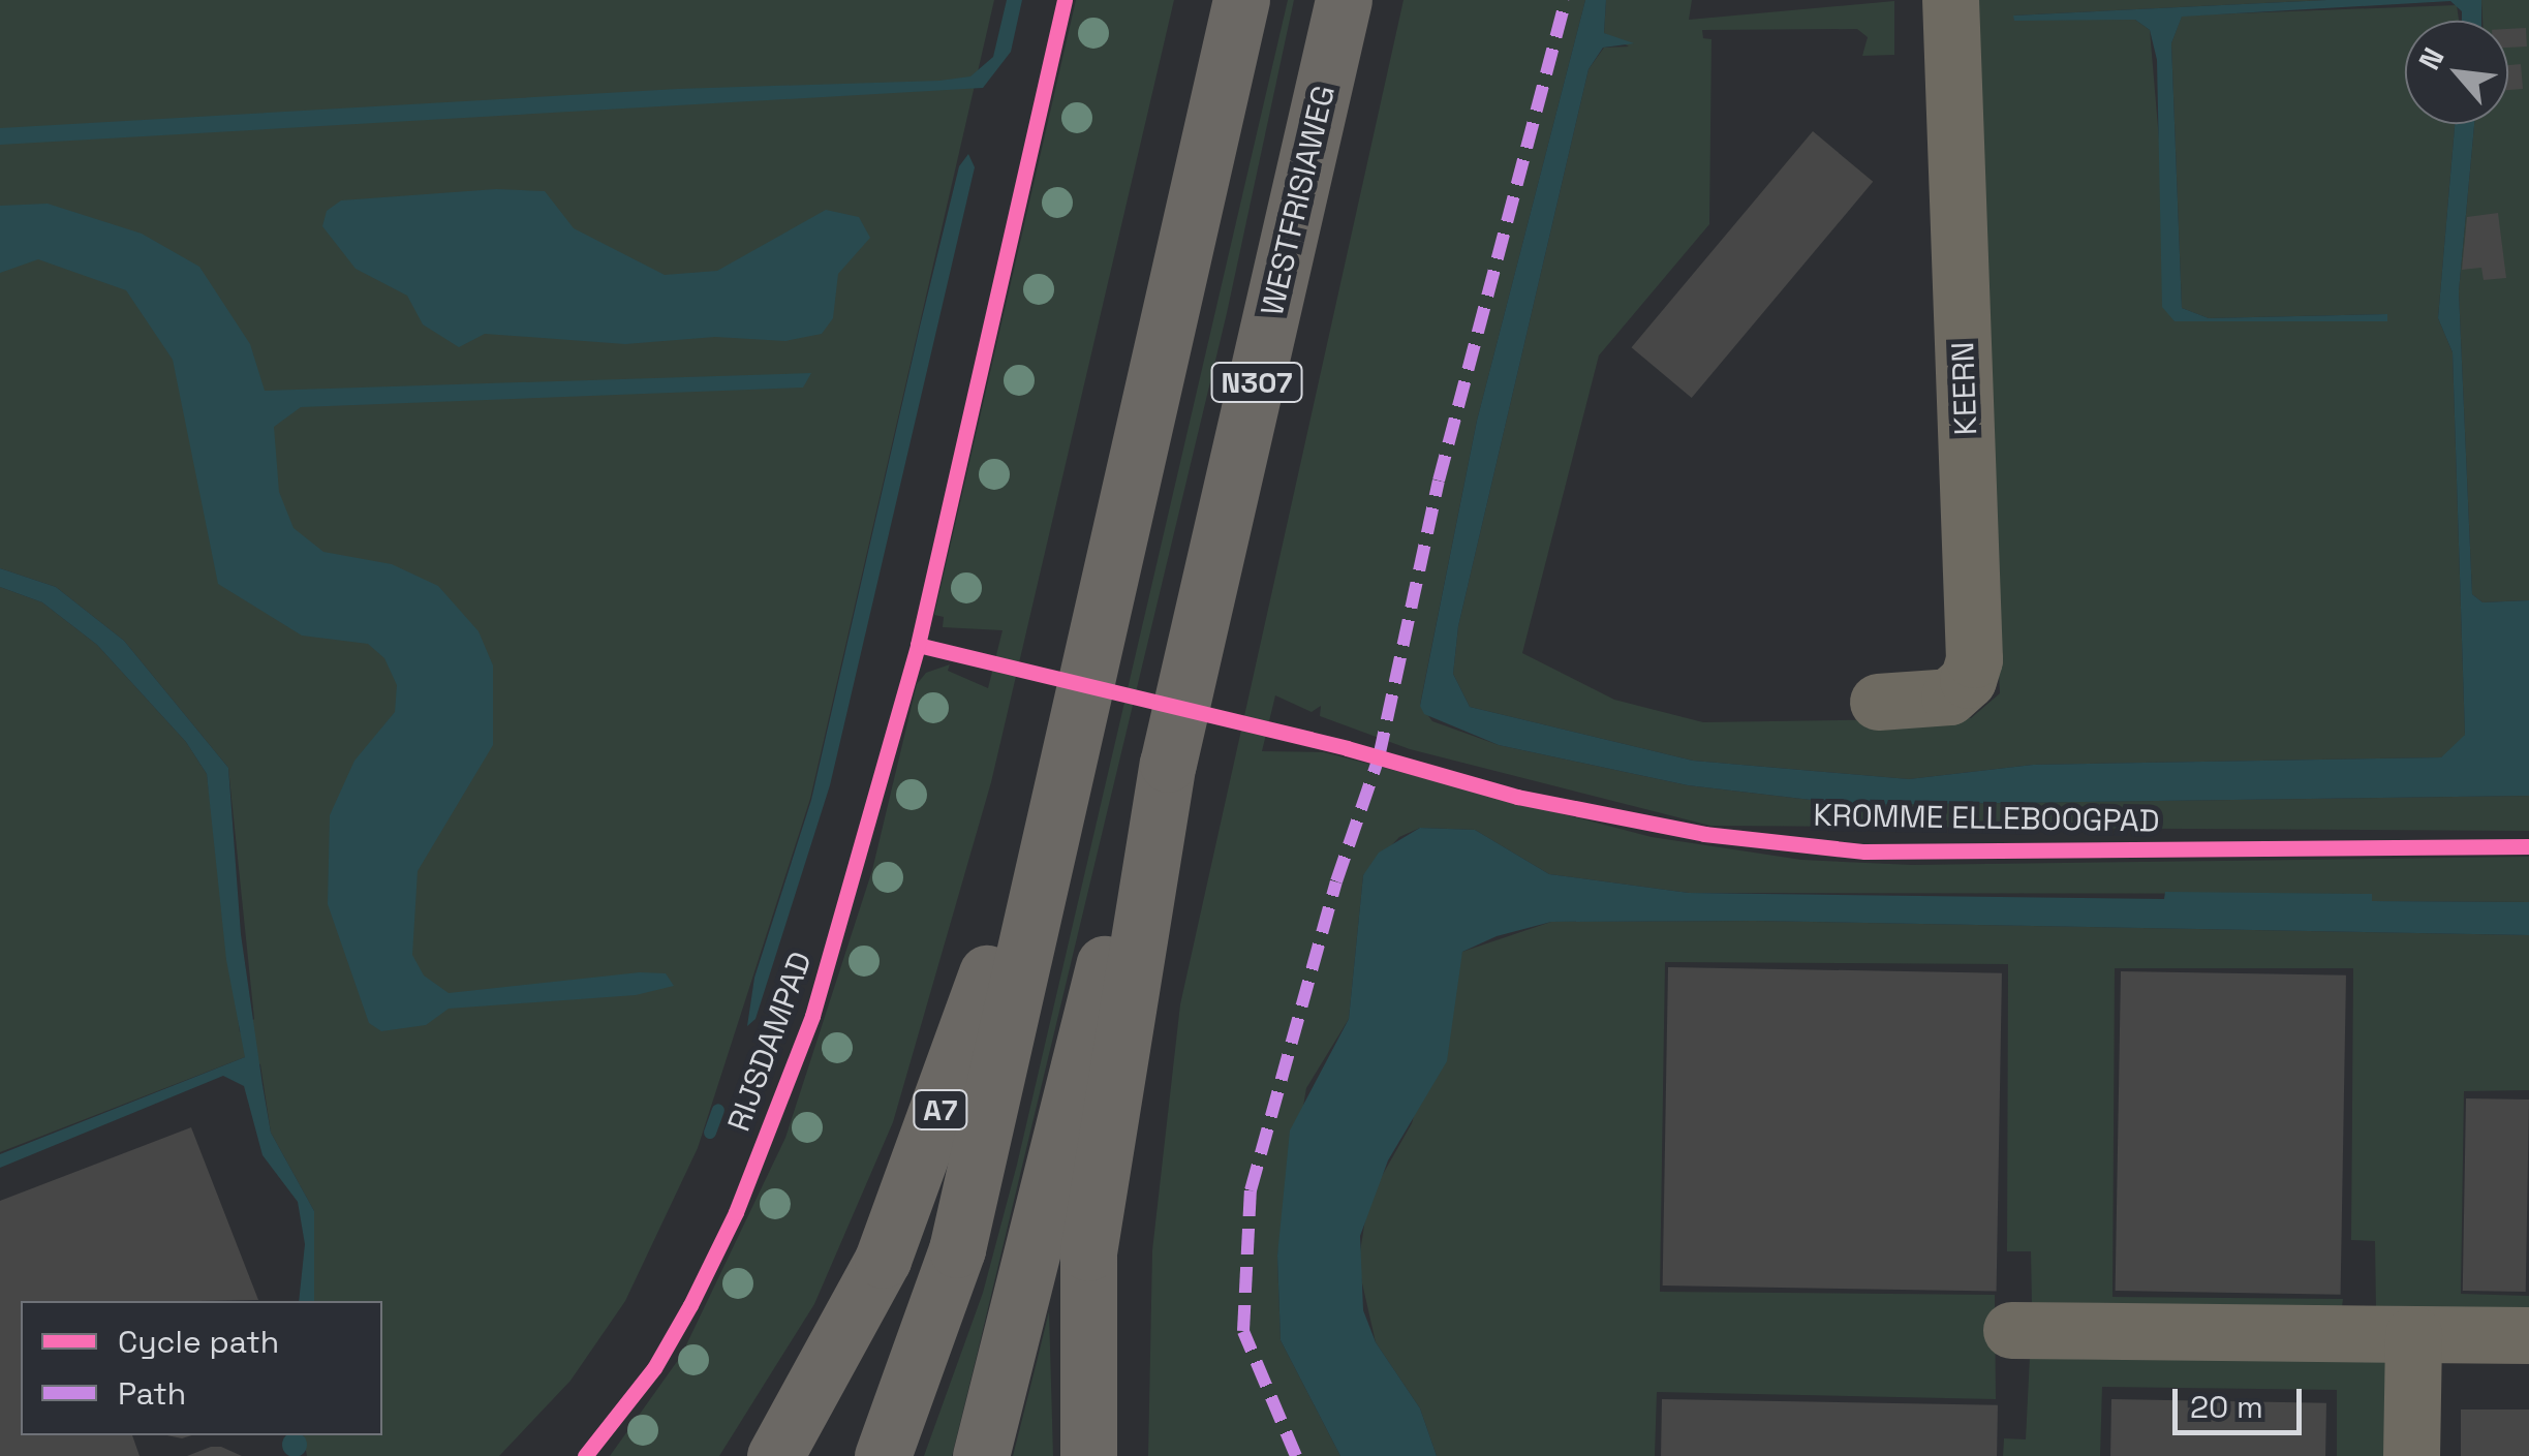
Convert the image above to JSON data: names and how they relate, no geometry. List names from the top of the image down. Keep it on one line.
{"streets":{"highway":["WESTFRISIAWEG","N307","A7"],"lane":["KEERN"],"cycle path":["KROMME ELLEBOOGPAD","RIJSDAMPAD"]},"legend":["Cycle path","Path"],"scale_bar":"20 m","north":"top left"}
